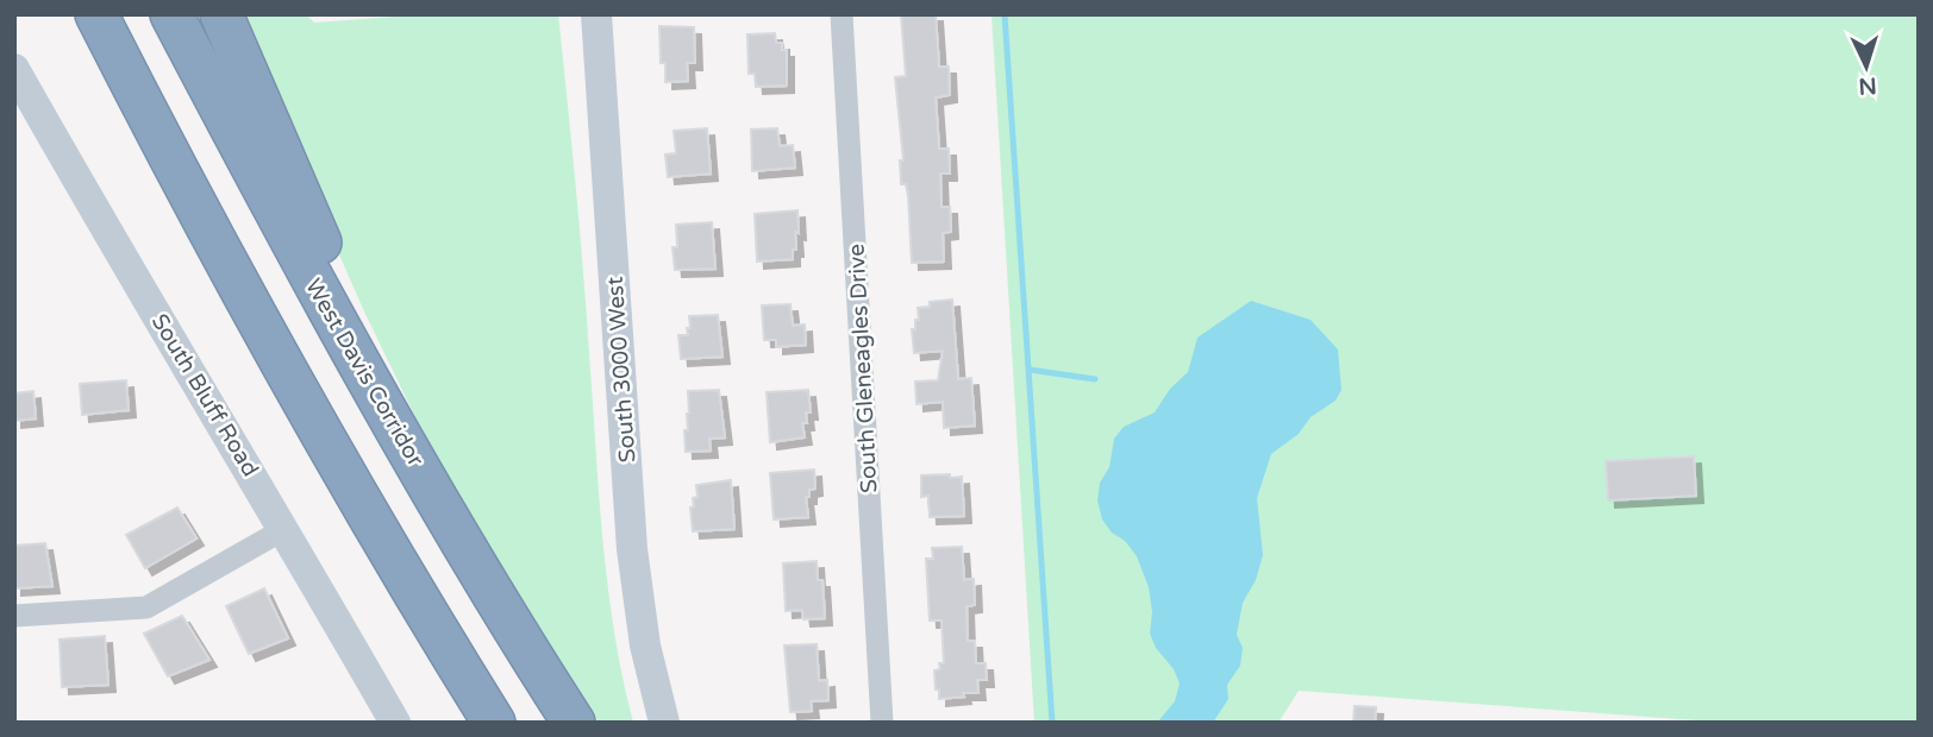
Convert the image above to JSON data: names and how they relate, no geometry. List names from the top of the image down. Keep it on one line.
{"streets":{"highway":["West Davis Corridor"],"street":["South Gleneagles Drive","South 3000 West","South Bluff Road"]},"north":"bottom"}
